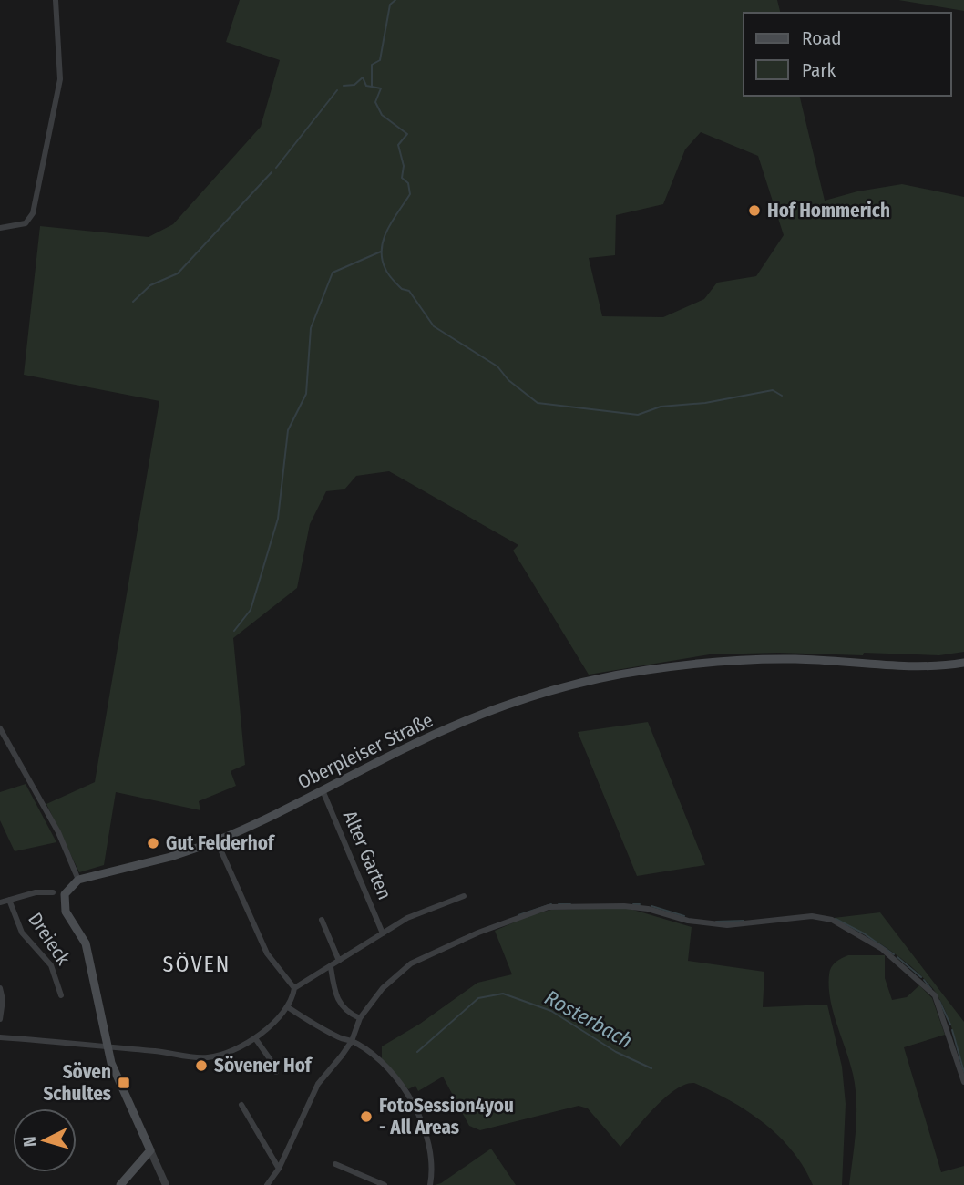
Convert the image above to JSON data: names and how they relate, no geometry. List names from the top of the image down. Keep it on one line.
{"streets":{"main road":["Oberpleiser Straße"],"street":["Alter Garten","Dreieck"]},"crossings":[["Oberpleiser Straße","Alter Garten"]],"districts":["SÖVEN"],"water":["Rosterbach"],"places":{"other":["Hof Hommerich","Gut Felderhof","Sövener Hof","FotoSession4you - All Areas"],"transit":["Söven Schultes"]},"legend":["Road","Park"],"north":"left"}
